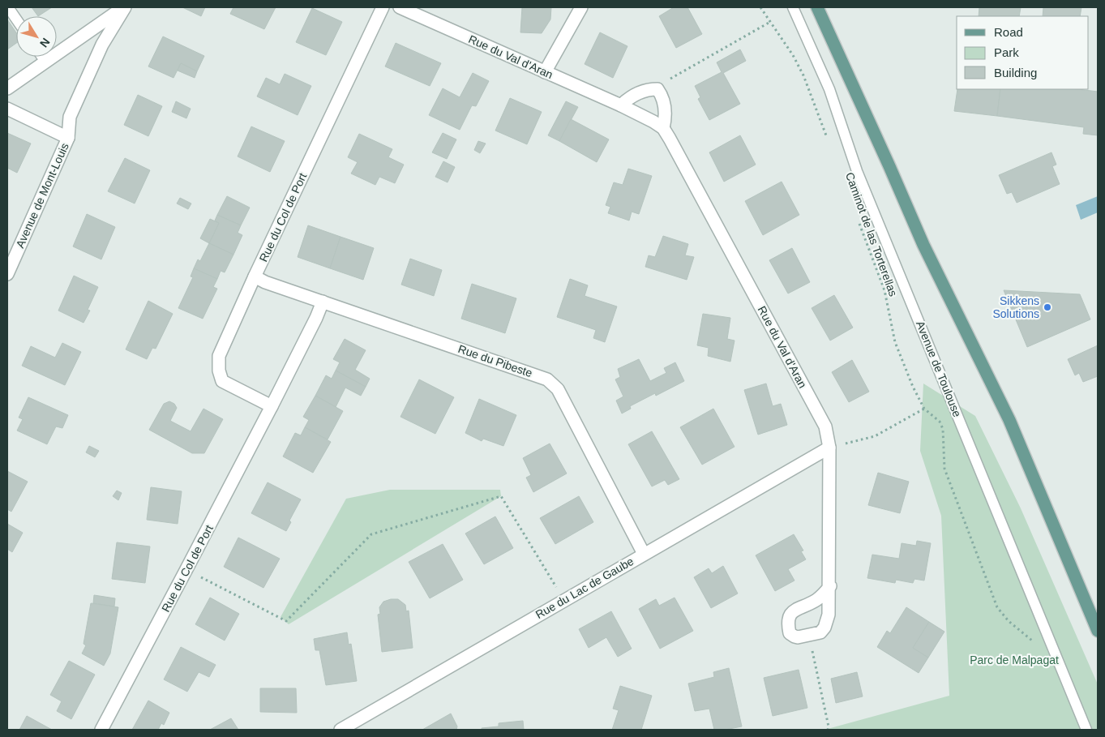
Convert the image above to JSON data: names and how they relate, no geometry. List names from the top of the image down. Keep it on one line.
{"streets":{"street":["Rue du Val d'Aran","Avenue de Mont-Louis","Rue du Col de Port","Rue du Pibeste","Rue du Lac de Gaube"],"lane":["Avenue de Toulouse"],"path":["Caminot de las Torterellas"]},"crossings":[["Rue du Val d'Aran","Rue du Lac de Gaube"],["Rue du Col de Port","Rue du Pibeste"],["Rue du Pibeste","Rue du Lac de Gaube"]],"parks":["Parc de Malpagat"],"places":["Sikkens Solutions"],"legend":["Road","Park","Building"],"north":"bottom right"}
